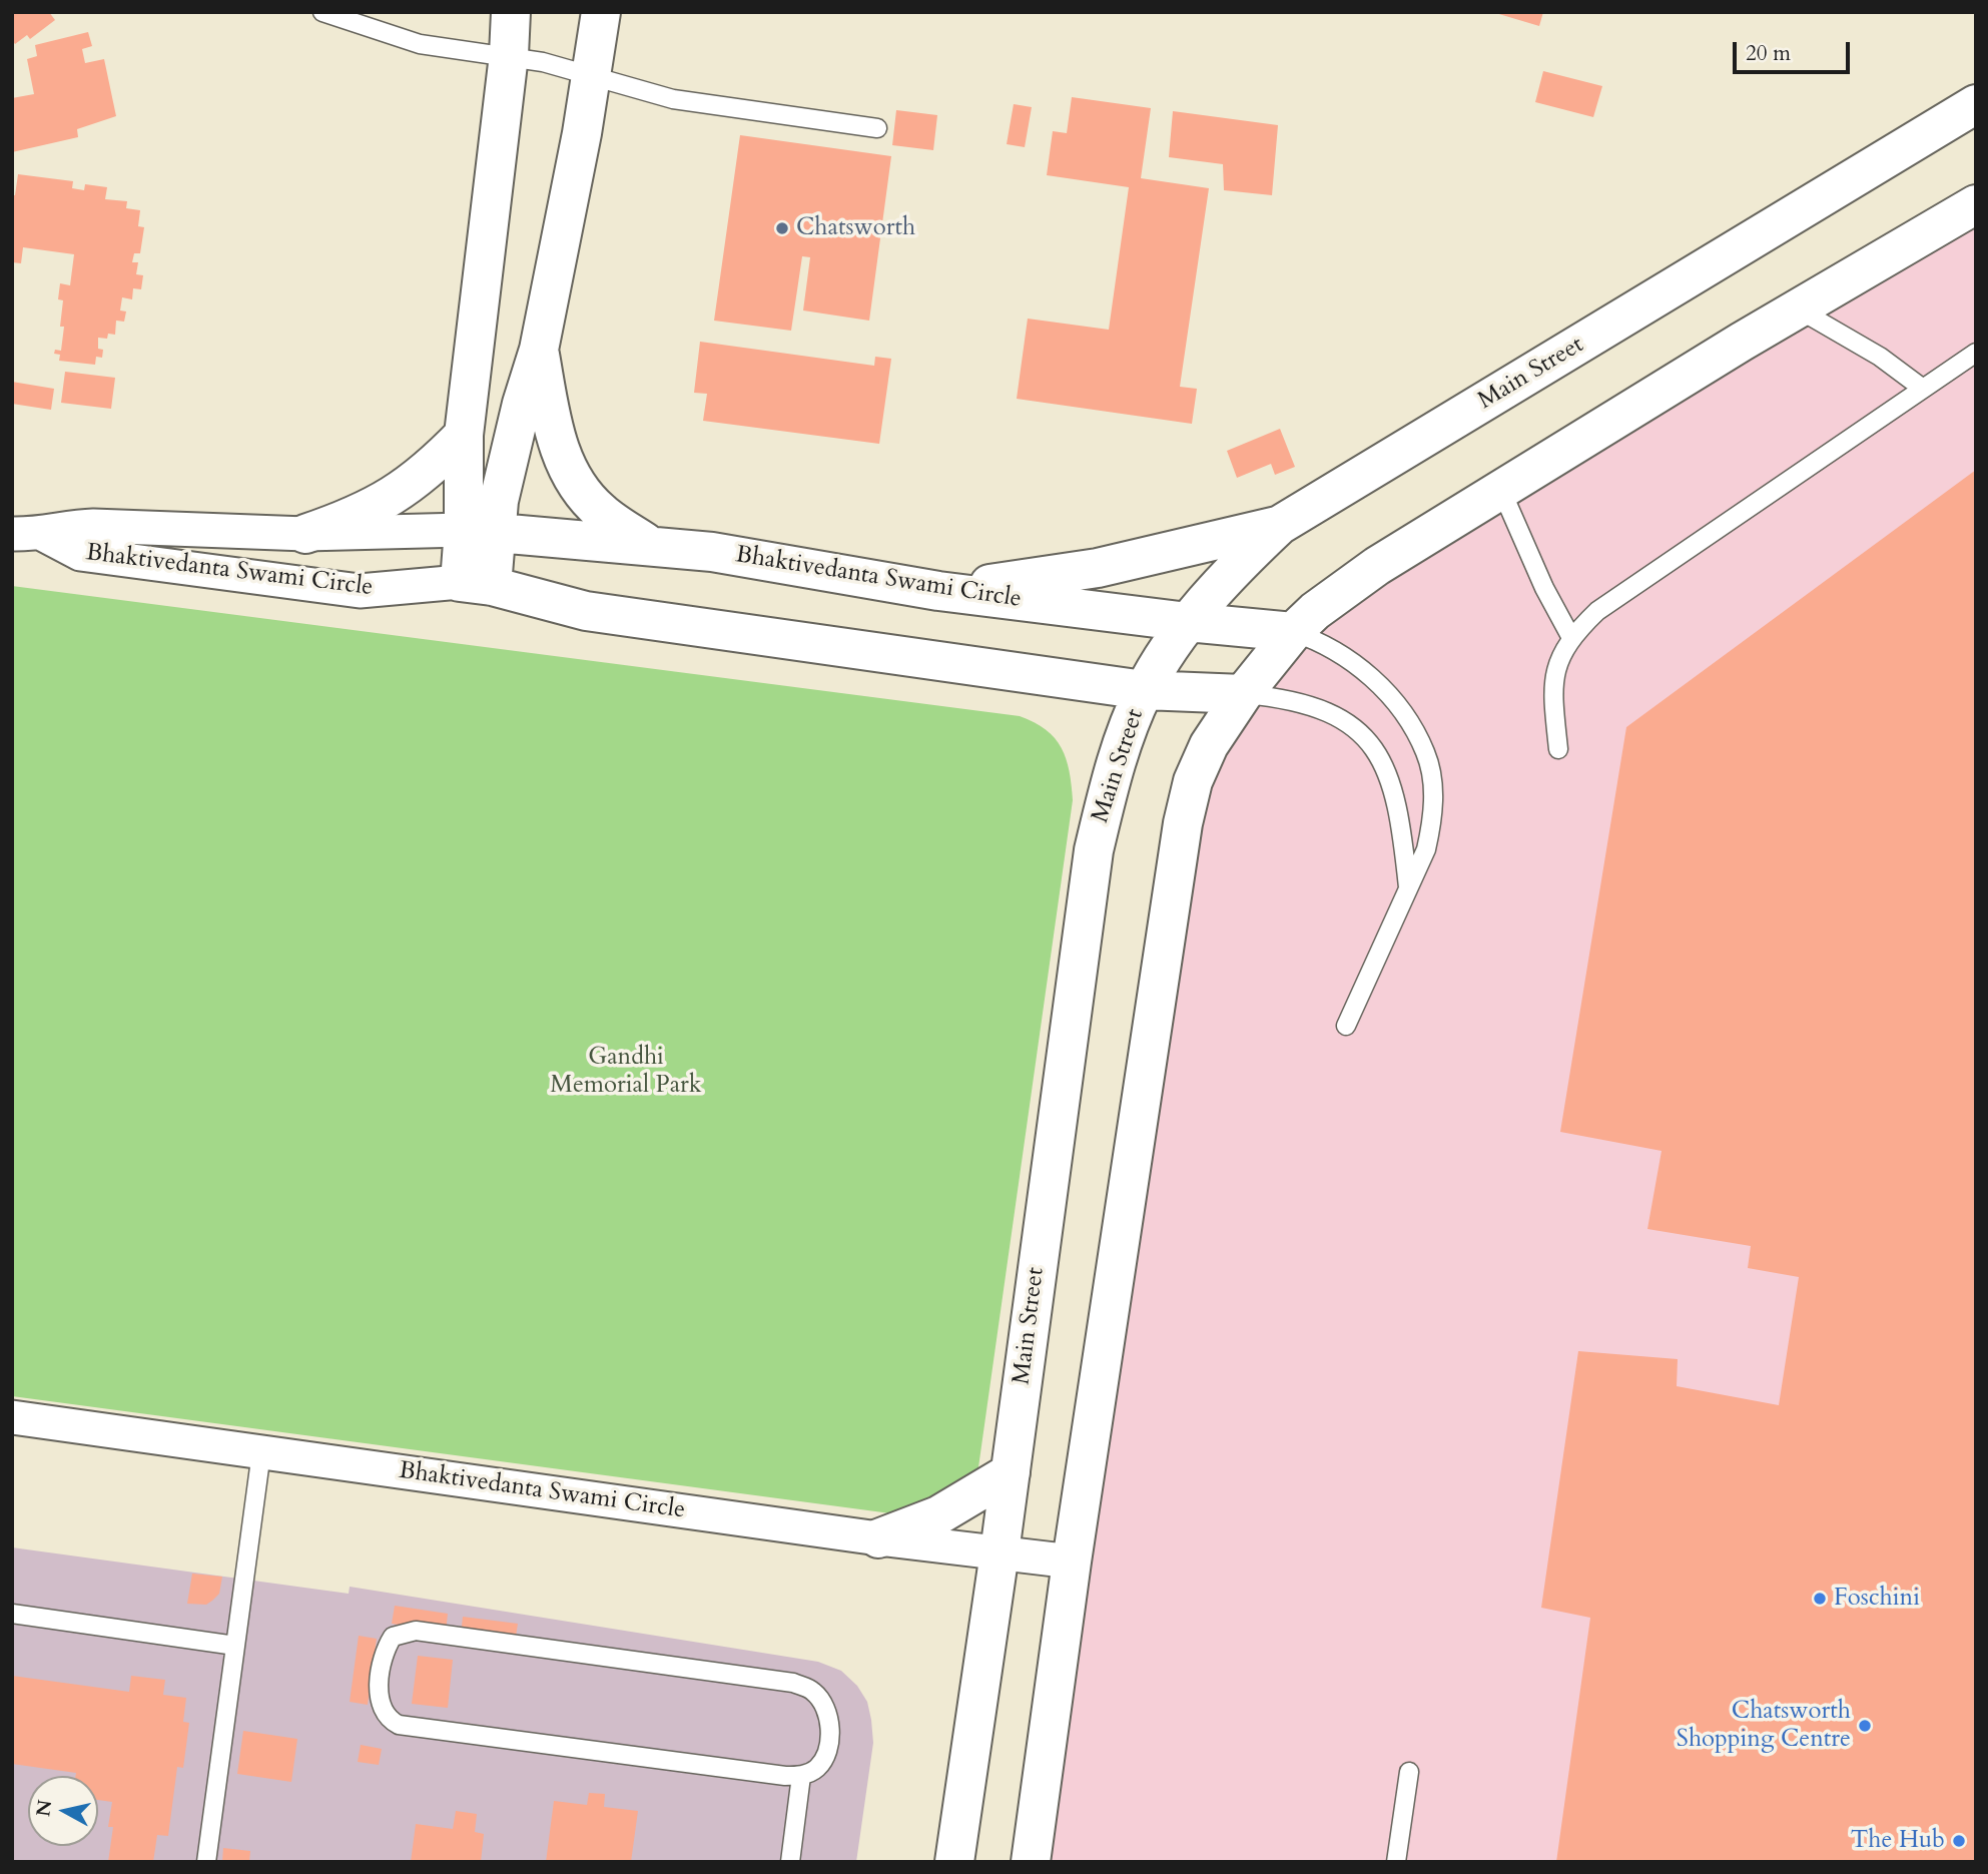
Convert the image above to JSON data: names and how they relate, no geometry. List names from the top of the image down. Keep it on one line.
{"streets":{"street":["Main Street","Bhaktivedanta Swami Circle"]},"crossings":[["Main Street","Bhaktivedanta Swami Circle"]],"parks":["Gandhi Memorial Park"],"places":["Chatsworth","Foschini","Chatsworth Shopping Centre","The Hub"],"scale_bar":"20 m","north":"left"}
